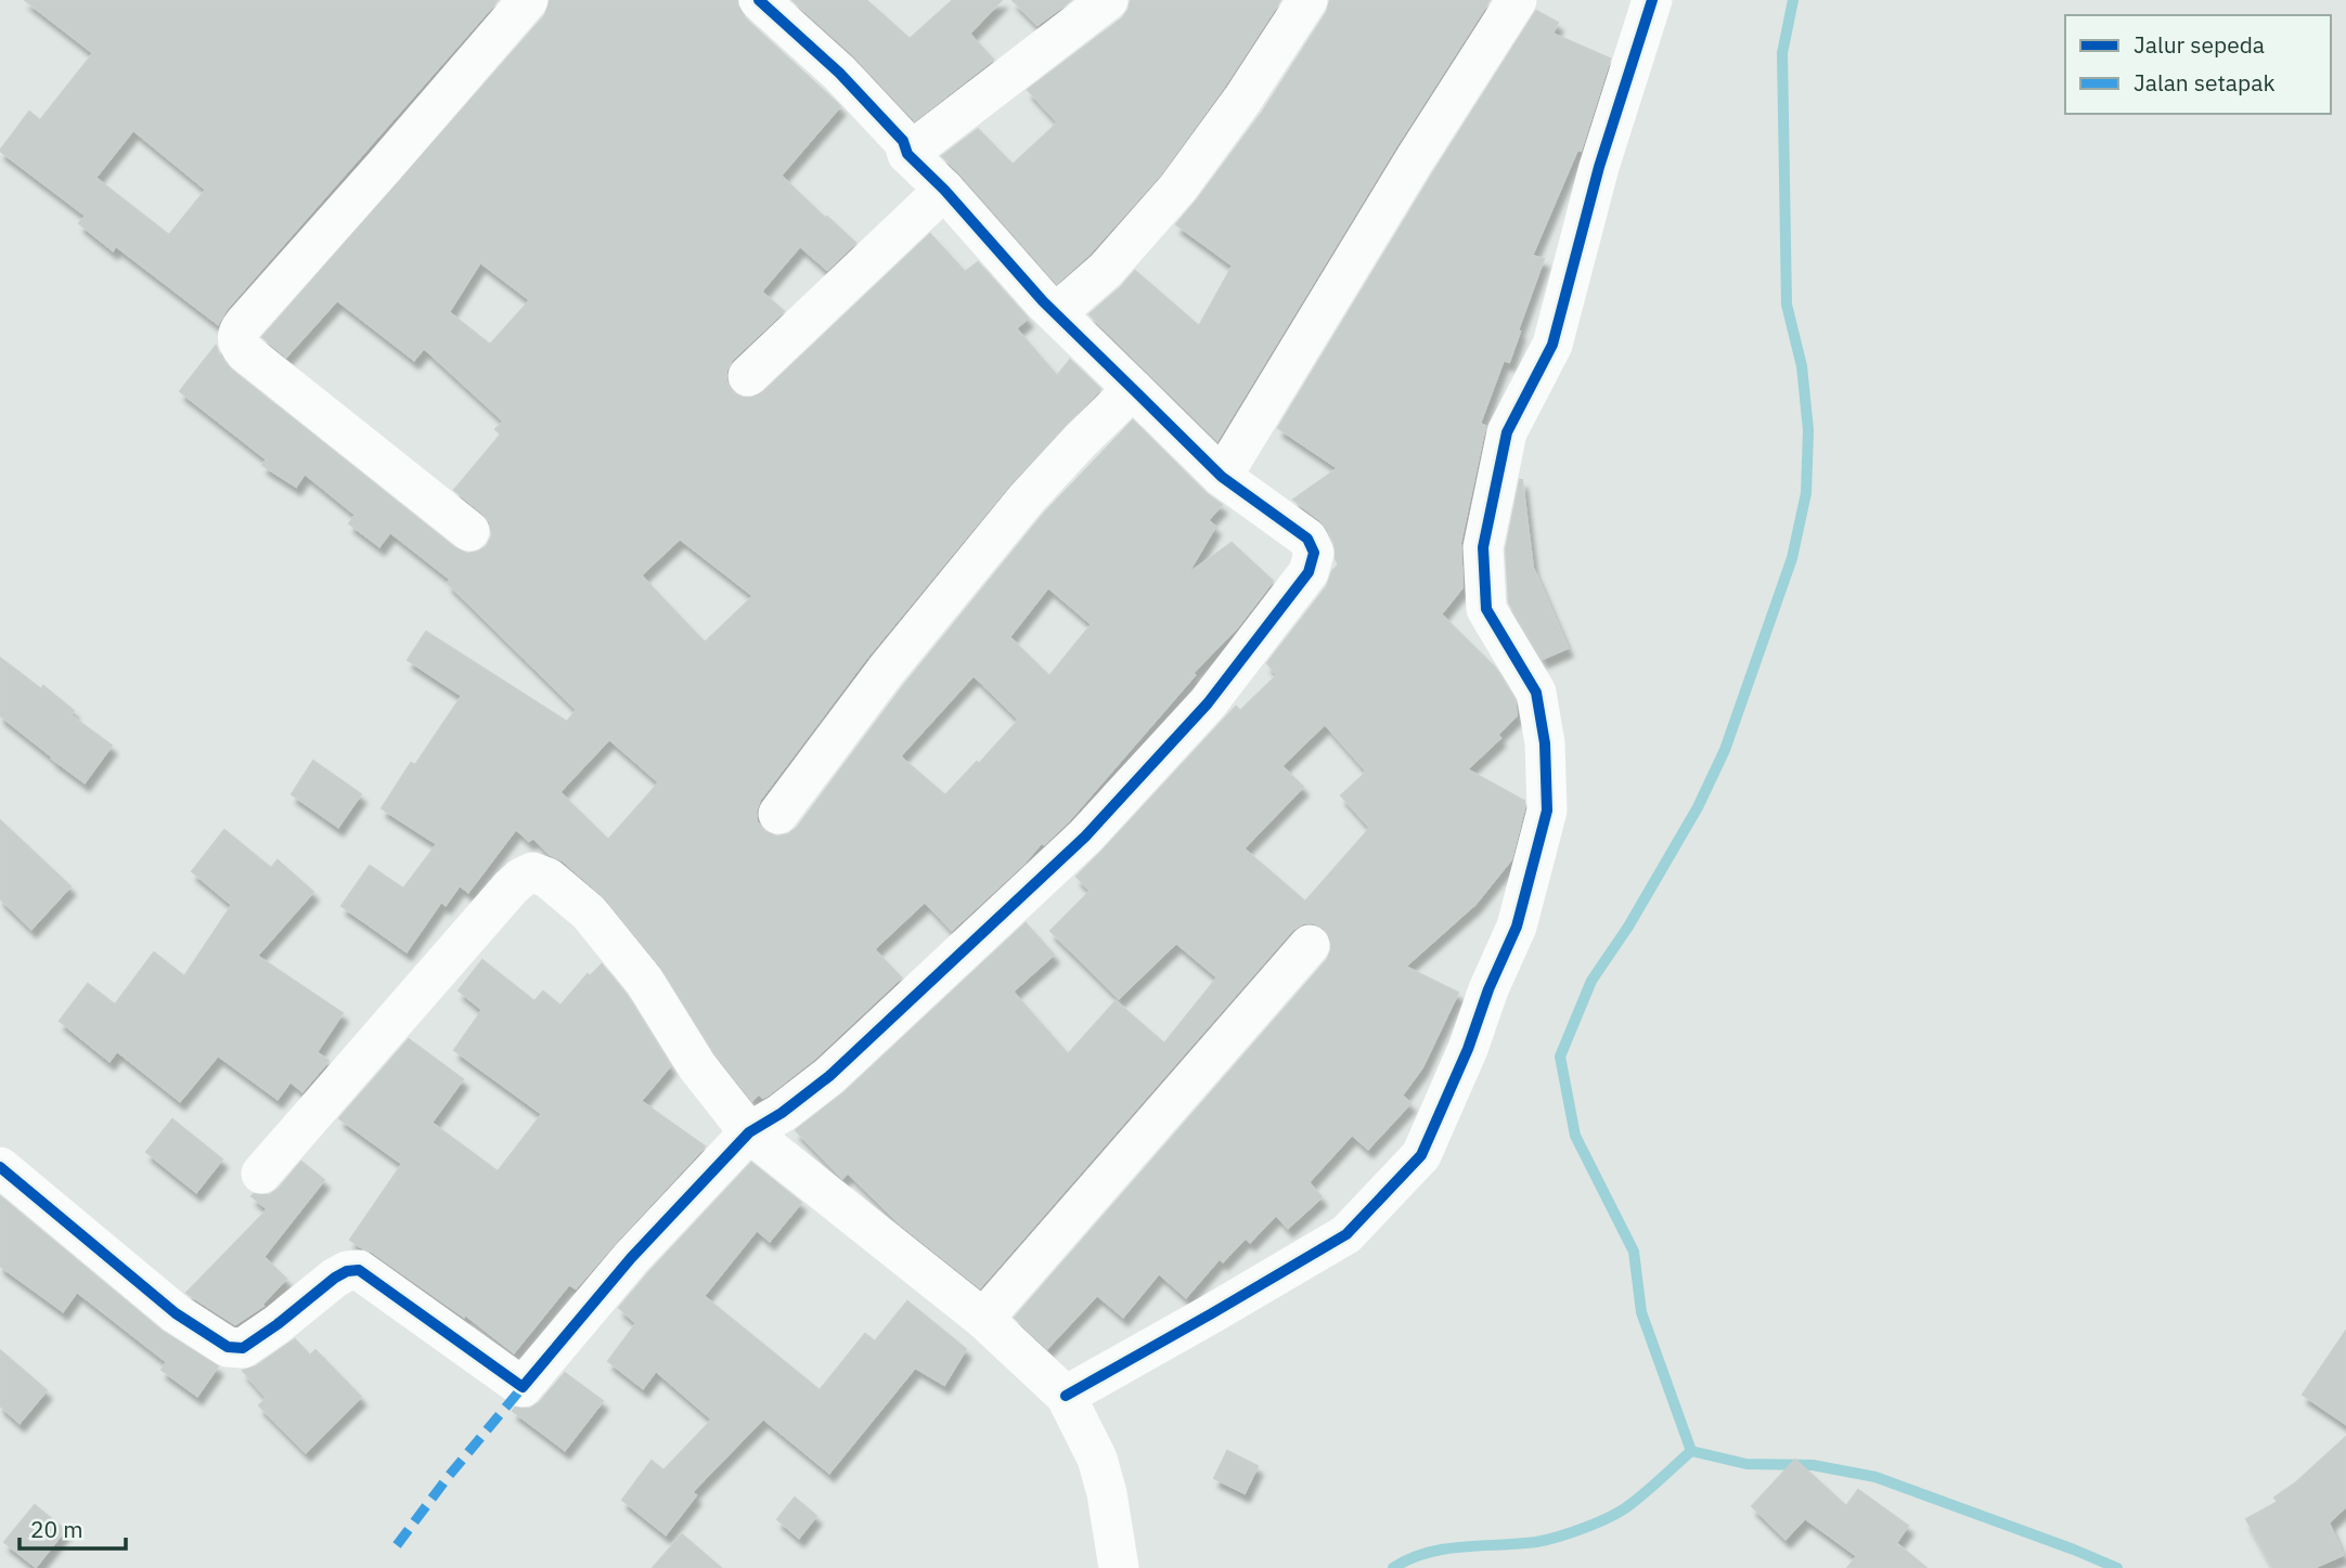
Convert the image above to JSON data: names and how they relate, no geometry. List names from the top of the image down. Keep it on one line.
{"legend":["Jalur sepeda","Jalan setapak"],"scale_bar":"20 m"}
